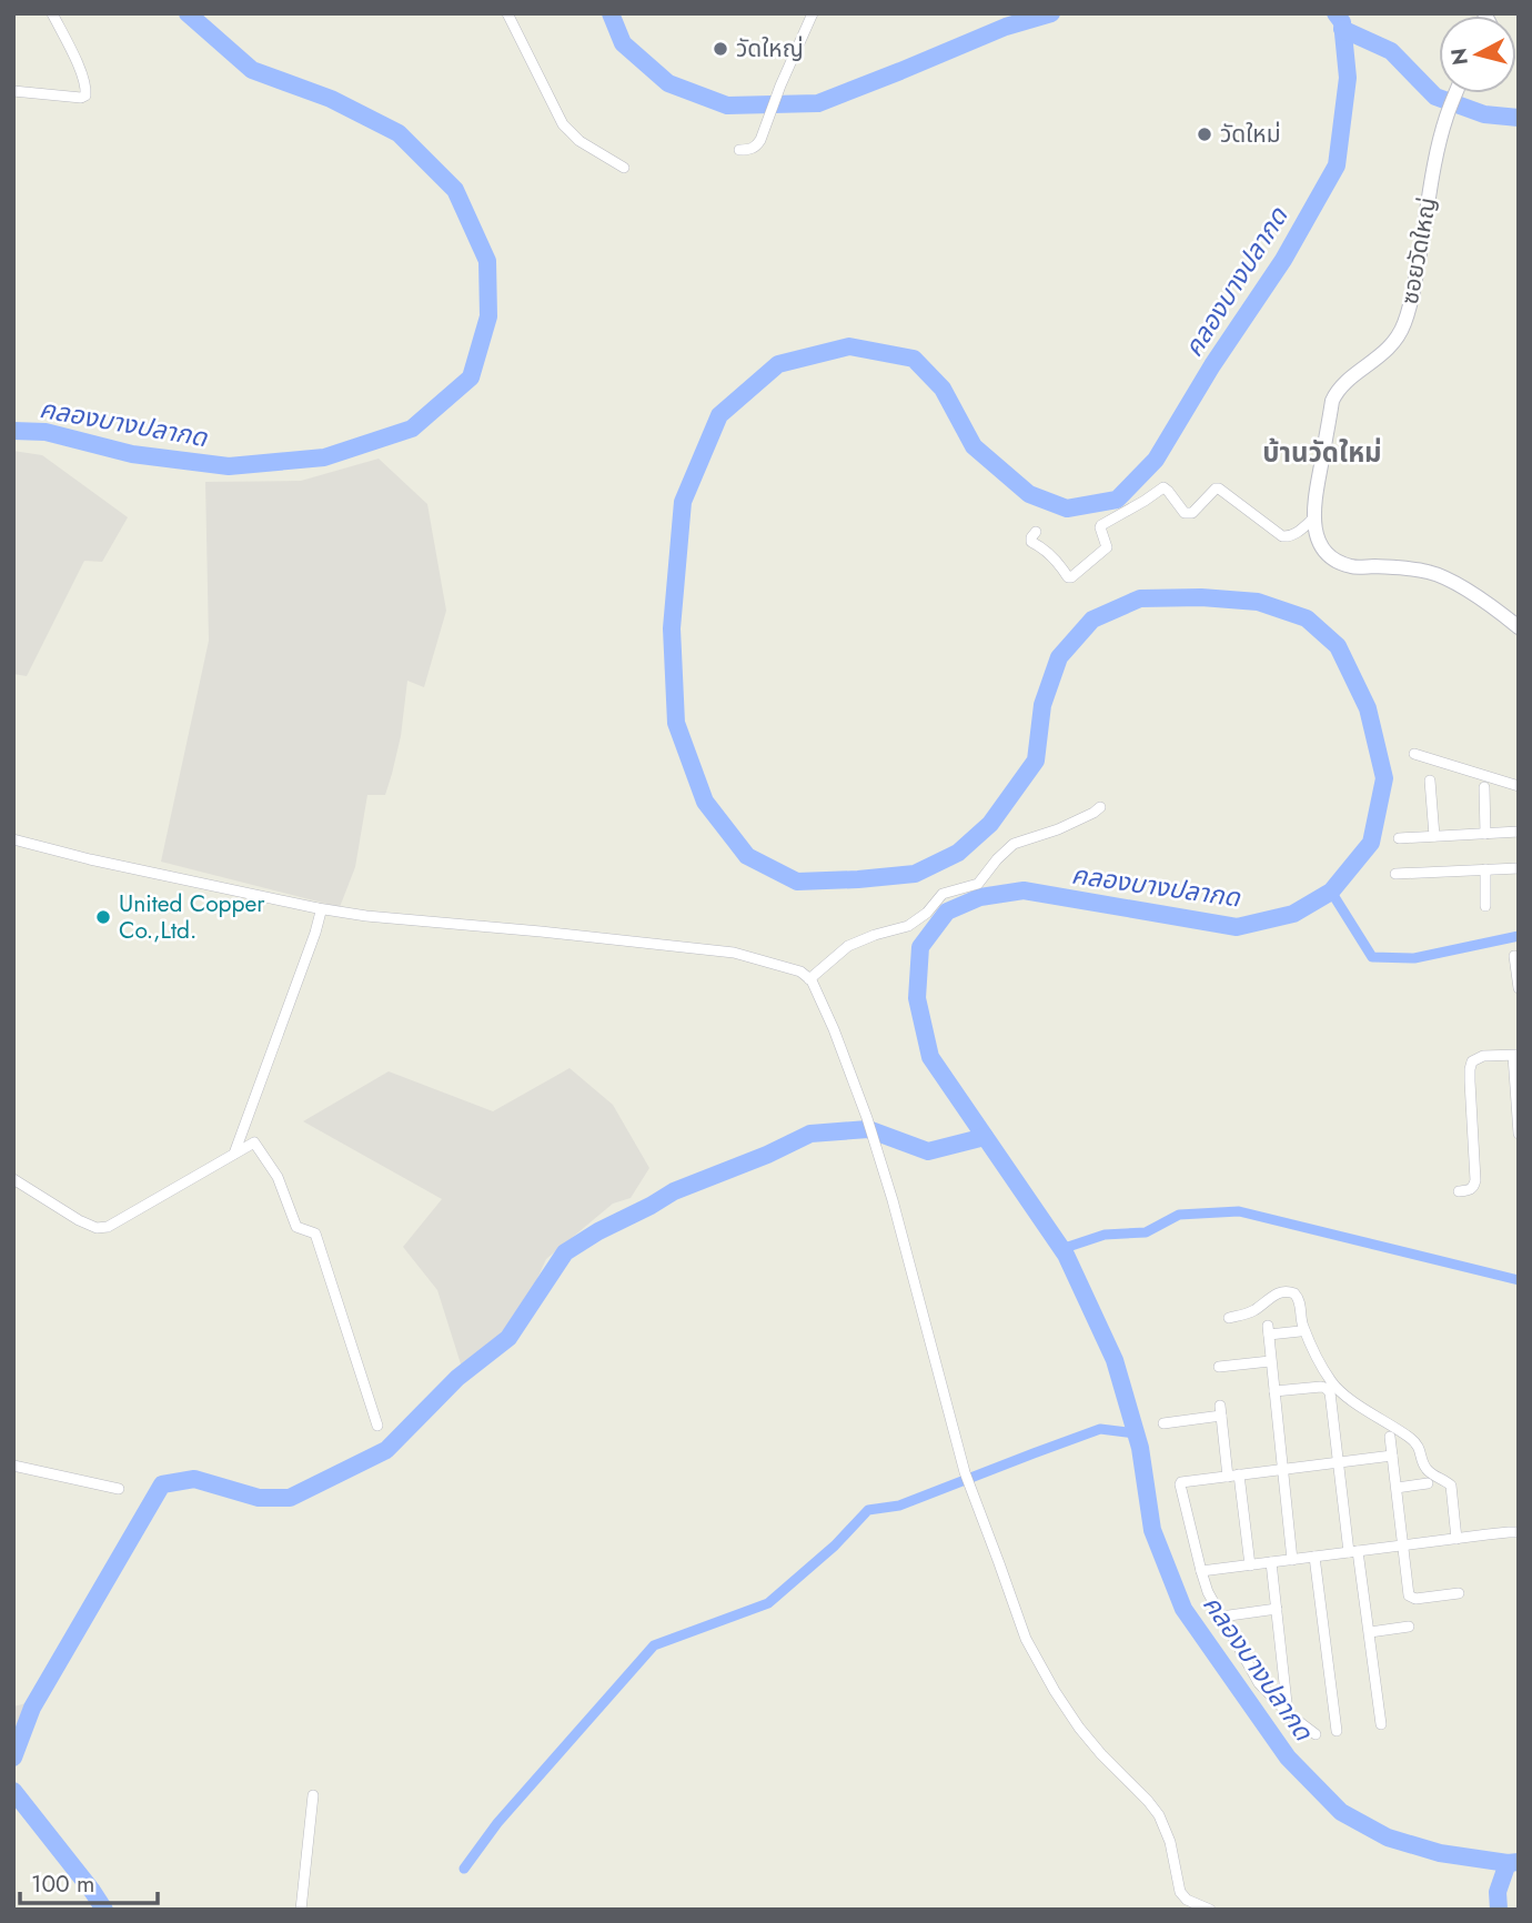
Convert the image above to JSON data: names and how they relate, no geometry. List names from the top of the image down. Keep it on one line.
{"streets":{"street":["ซอยวัดใหญ่"]},"districts":["บ้านวัดใหม่"],"water":["คลองบางปลากด"],"places":["วัดใหญ่","วัดใหม่","United Copper Co.,Ltd."],"scale_bar":"100 m","north":"left"}
